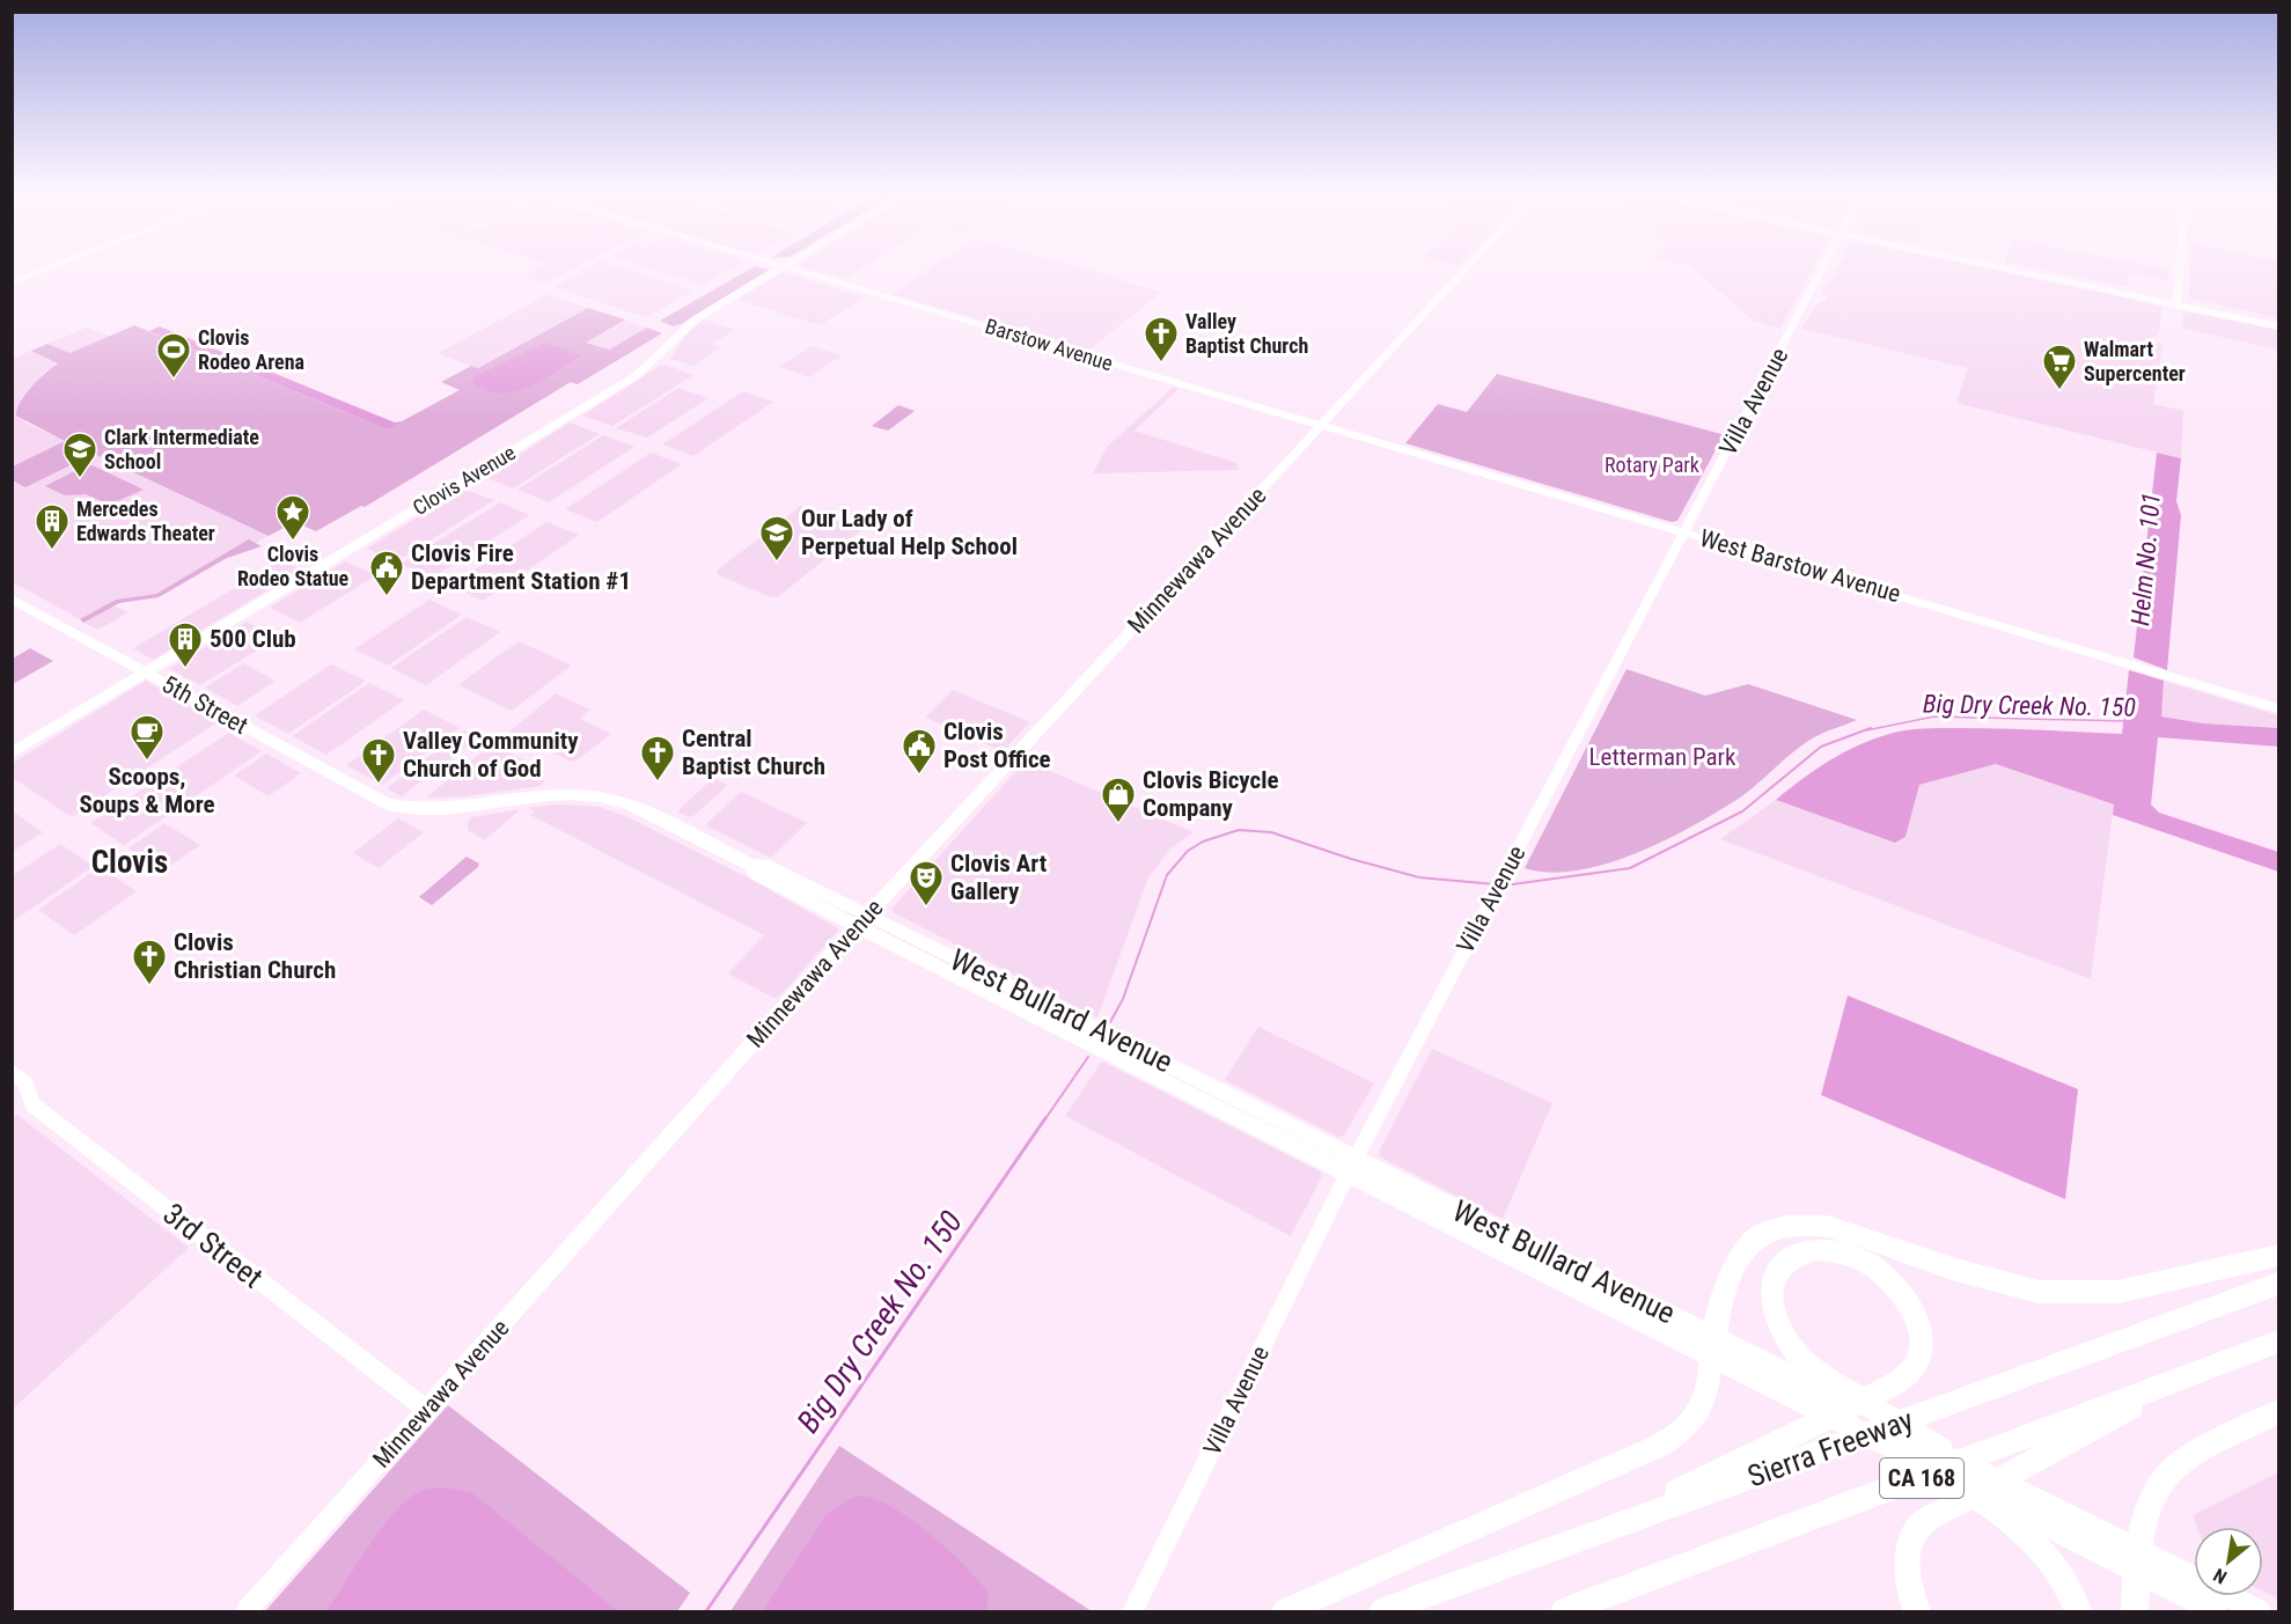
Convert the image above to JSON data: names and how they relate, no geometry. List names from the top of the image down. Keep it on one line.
{"streets":{"highway":["Sierra Freeway","CA 168"],"main road":["Barstow Avenue","Villa Avenue","Clovis Avenue","Minnewawa Avenue","West Barstow Avenue","5th Street","West Bullard Avenue","3rd Street"]},"crossings":[["Barstow Avenue","Minnewawa Avenue"],["Barstow Avenue","West Barstow Avenue"],["Villa Avenue","West Barstow Avenue"],["Villa Avenue","West Bullard Avenue"],["Clovis Avenue","5th Street"],["Minnewawa Avenue","West Barstow Avenue"],["Minnewawa Avenue","5th Street"],["Minnewawa Avenue","West Bullard Avenue"],["Minnewawa Avenue","3rd Street"],["5th Street","West Bullard Avenue"]],"districts":["Clovis"],"water":["Helm No. 101","Big Dry Creek No. 150"],"parks":["Rotary Park","Letterman Park"],"places":{"church":["Valley Baptist Church","Central Baptist Church","Valley Community Church of God","Clovis Christian Church"],"sports":["Clovis Rodeo Arena"],"supermarket":["Walmart Supercenter"],"school or university":["Clark Intermediate School","Our Lady of Perpetual Help School"],"place":["Clovis Rodeo Statue"],"building":["Mercedes Edwards Theater","500 Club"],"public building":["Clovis Fire Department Station #1","Clovis Post Office"],"cafe":["Scoops, Soups & More"],"shop":["Clovis Bicycle Company"],"theatre":["Clovis Art Gallery"]},"north":"bottom left"}
